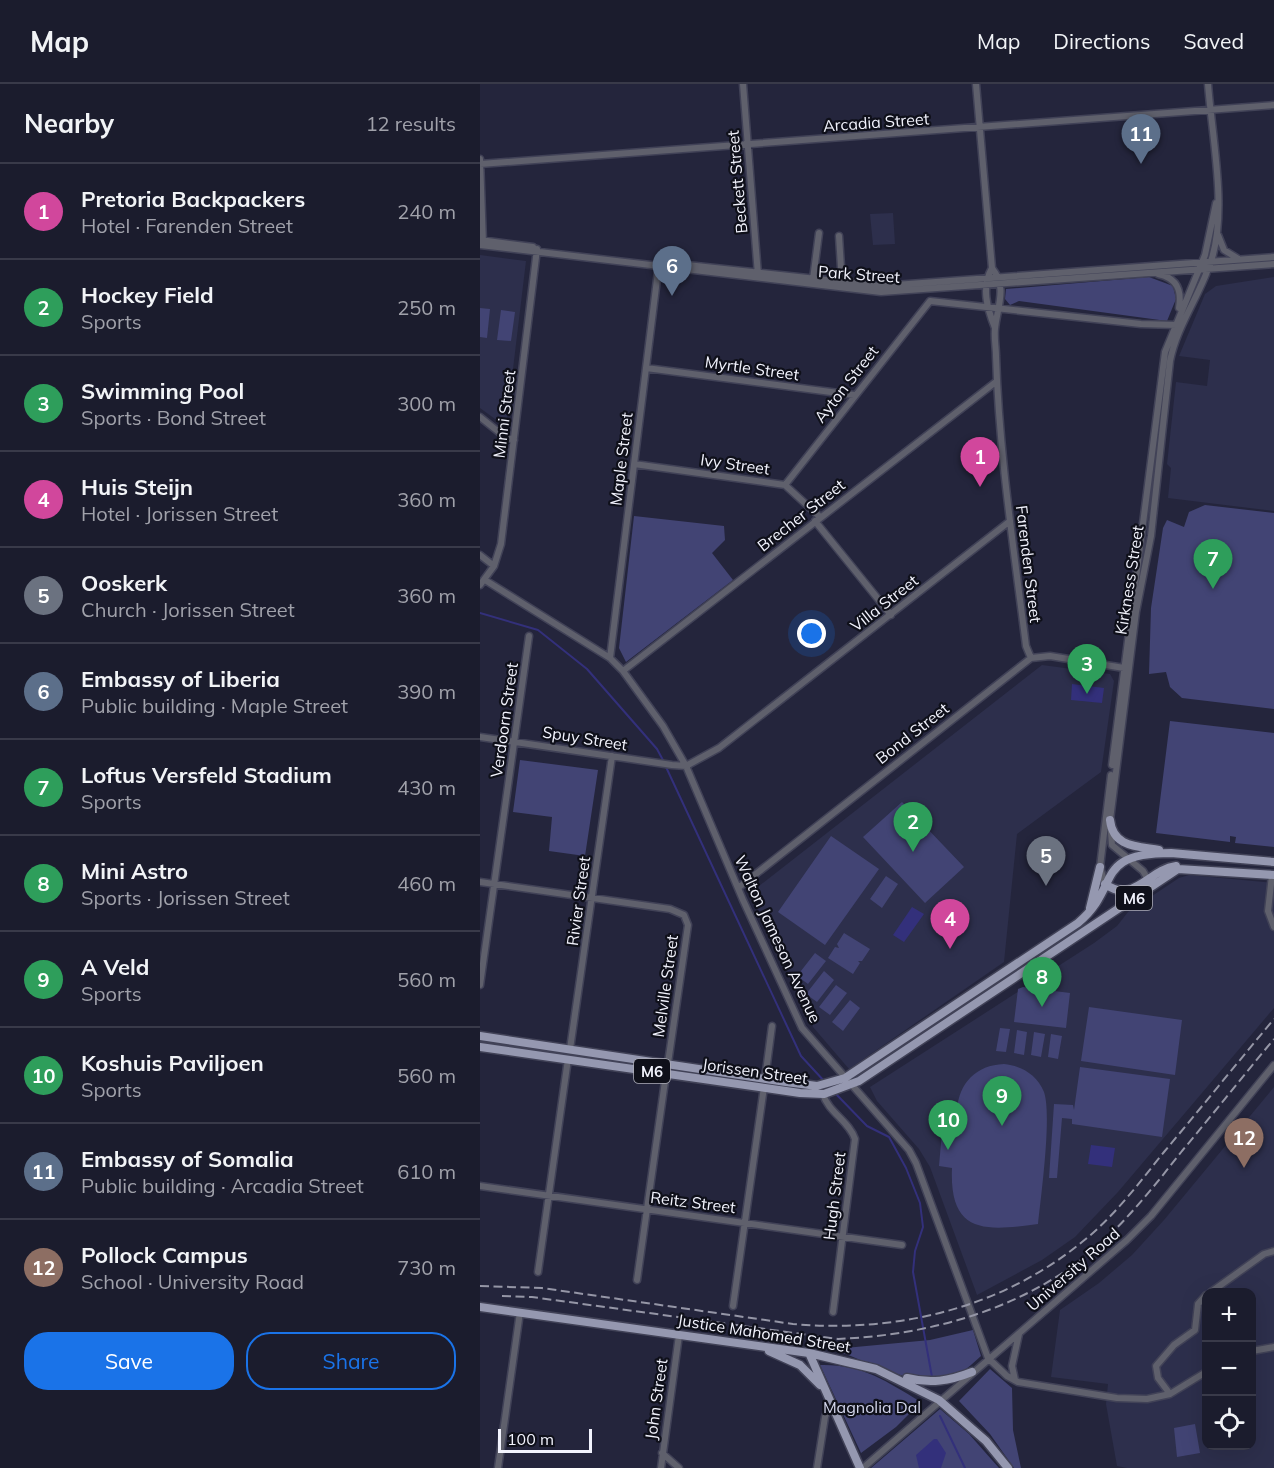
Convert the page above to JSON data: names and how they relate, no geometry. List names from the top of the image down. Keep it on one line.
{"streets":{"main road":["M6","Jorissen Street","Justice Mahomed Street"],"street":["Arcadia Street","Beckett Street","Park Street","Myrtle Street","Ayton Street","Minni Street","Maple Street","Ivy Street","Brecher Street","Farenden Street","Kirkness Street","Villa Street","Verdoorn Street","Bond Street","Spuy Street","Rivier Street","Walton Jameson Avenue","Melville Street","Hugh Street","Reitz Street","University Road","John Street"]},"crossings":[["Arcadia Street","Beckett Street"],["Arcadia Street","Kirkness Street"],["Beckett Street","Park Street"],["Park Street","Minni Street"],["Park Street","Maple Street"],["Park Street","Farenden Street"],["Park Street","Kirkness Street"],["Myrtle Street","Ayton Street"],["Myrtle Street","Maple Street"],["Ayton Street","Ivy Street"],["Ayton Street","Farenden Street"],["Minni Street","Walton Jameson Avenue"],["Maple Street","Ivy Street"],["Maple Street","Walton Jameson Avenue"],["Ivy Street","Brecher Street"],["Ivy Street","Villa Street"],["Brecher Street","Farenden Street"],["Brecher Street","Walton Jameson Avenue"],["Farenden Street","Villa Street"],["Farenden Street","Bond Street"],["Kirkness Street","M6"],["Kirkness Street","Jorissen Street"],["Villa Street","Spuy Street"],["Villa Street","Walton Jameson Avenue"],["Verdoorn Street","Spuy Street"],["Bond Street","Walton Jameson Avenue"],["Spuy Street","Rivier Street"],["Spuy Street","Walton Jameson Avenue"],["M6","Jorissen Street"],["Rivier Street","Melville Street"],["Rivier Street","Jorissen Street"],["Walton Jameson Avenue","Jorissen Street"],["Walton Jameson Avenue","University Road"],["Melville Street","Jorissen Street"],["Jorissen Street","Hugh Street"],["Hugh Street","Reitz Street"],["University Road","Justice Mahomed Street"],["Justice Mahomed Street","John Street"]],"parks":["Magnolia Dal"],"scale_bar":"100 m","page":{"header":"Map","nav":["Map","Directions","Saved"],"heading":["Nearby","12 results"],"pins":["11","6","1","7","3","2","5","4","8","9","10","12"],"list":[{"mark":"1","name":"Pretoria Backpackers","note":"Hotel · Farenden Street","value":"240 m"},{"mark":"2","name":"Hockey Field","note":"Sports","value":"250 m"},{"mark":"3","name":"Swimming Pool","note":"Sports · Bond Street","value":"300 m"},{"mark":"4","name":"Huis Steijn","note":"Hotel · Jorissen Street","value":"360 m"},{"mark":"5","name":"Ooskerk","note":"Church · Jorissen Street","value":"360 m"},{"mark":"6","name":"Embassy of Liberia","note":"Public building · Maple Street","value":"390 m"},{"mark":"7","name":"Loftus Versfeld Stadium","note":"Sports","value":"430 m"},{"mark":"8","name":"Mini Astro","note":"Sports · Jorissen Street","value":"460 m"},{"mark":"9","name":"A Veld","note":"Sports","value":"560 m"},{"mark":"10","name":"Koshuis Paviljoen","note":"Sports","value":"560 m"},{"mark":"11","name":"Embassy of Somalia","note":"Public building · Arcadia Street","value":"610 m"},{"mark":"12","name":"Pollock Campus","note":"School · University Road","value":"730 m"}],"map_buttons":["+","−"],"buttons":["Save","Share"],"scale":"100 m"}}
